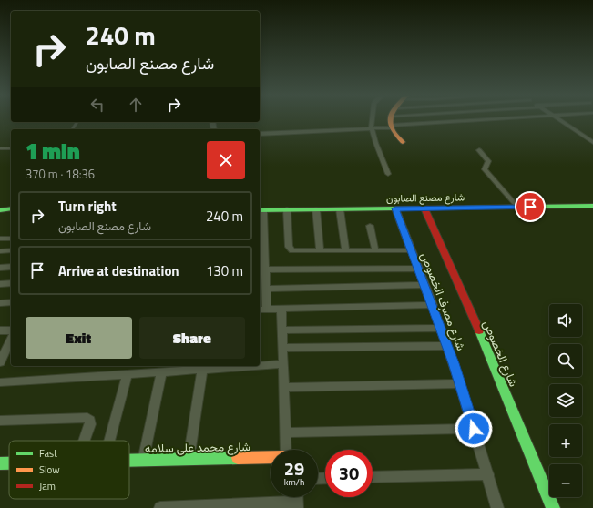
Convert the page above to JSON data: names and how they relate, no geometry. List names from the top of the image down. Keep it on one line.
{"streets":{"street":["شارع مصنع الصابون","شارع مصرف الخصوص","شارع الخصوص","شارع محمد على سلامه"]},"crossings":[["شارع مصنع الصابون","شارع مصرف الخصوص"],["شارع مصنع الصابون","شارع الخصوص"]],"legend":["Fast","Slow","Jam"],"page":{"turn":["240 m","شارع مصنع الصابون"],"heading":["1 min","370 m · 18:36"],"list":[{"name":"Turn right","note":"شارع مصنع الصابون","value":"240 m"},{"name":"Arrive at destination","value":"130 m"}],"map_buttons":["+","−"],"buttons":["Exit","Share"],"speed":"29 km/h","limit":"30"}}
